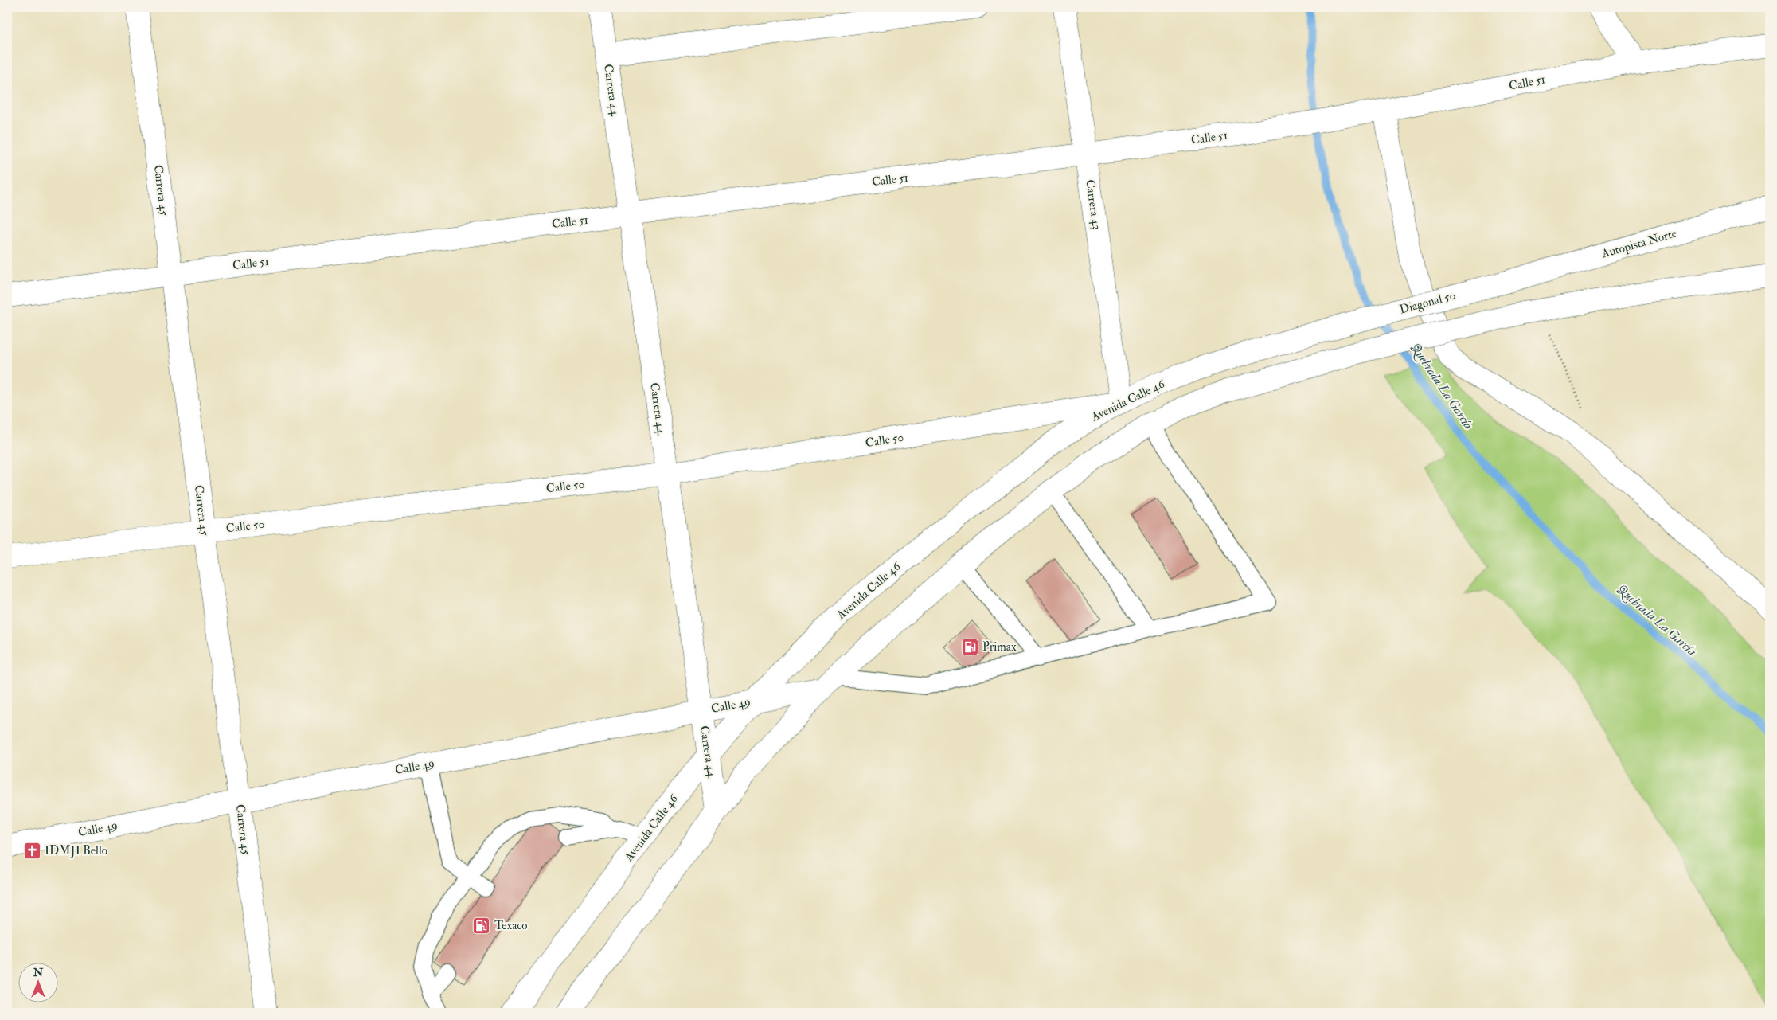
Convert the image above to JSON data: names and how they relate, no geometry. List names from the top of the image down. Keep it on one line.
{"streets":{"street":["Calle 51","Carrera 44","Carrera 45","Carrera 43","Autopista Norte","Diagonal 50","Avenida Calle 46","Calle 50","Calle 49"]},"crossings":[["Calle 51","Carrera 44"],["Calle 51","Carrera 45"],["Calle 51","Carrera 43"],["Carrera 44","Avenida Calle 46"],["Carrera 44","Calle 50"],["Carrera 44","Calle 49"],["Carrera 45","Calle 50"],["Carrera 45","Calle 49"],["Carrera 43","Avenida Calle 46"],["Carrera 43","Calle 50"],["Autopista Norte","Diagonal 50"],["Diagonal 50","Avenida Calle 46"],["Avenida Calle 46","Calle 50"],["Avenida Calle 46","Calle 49"]],"water":["Quebrada La García"],"places":{"fuel station":["Primax","Texaco"],"church":["IDMJI Bello"]},"north":"top"}
